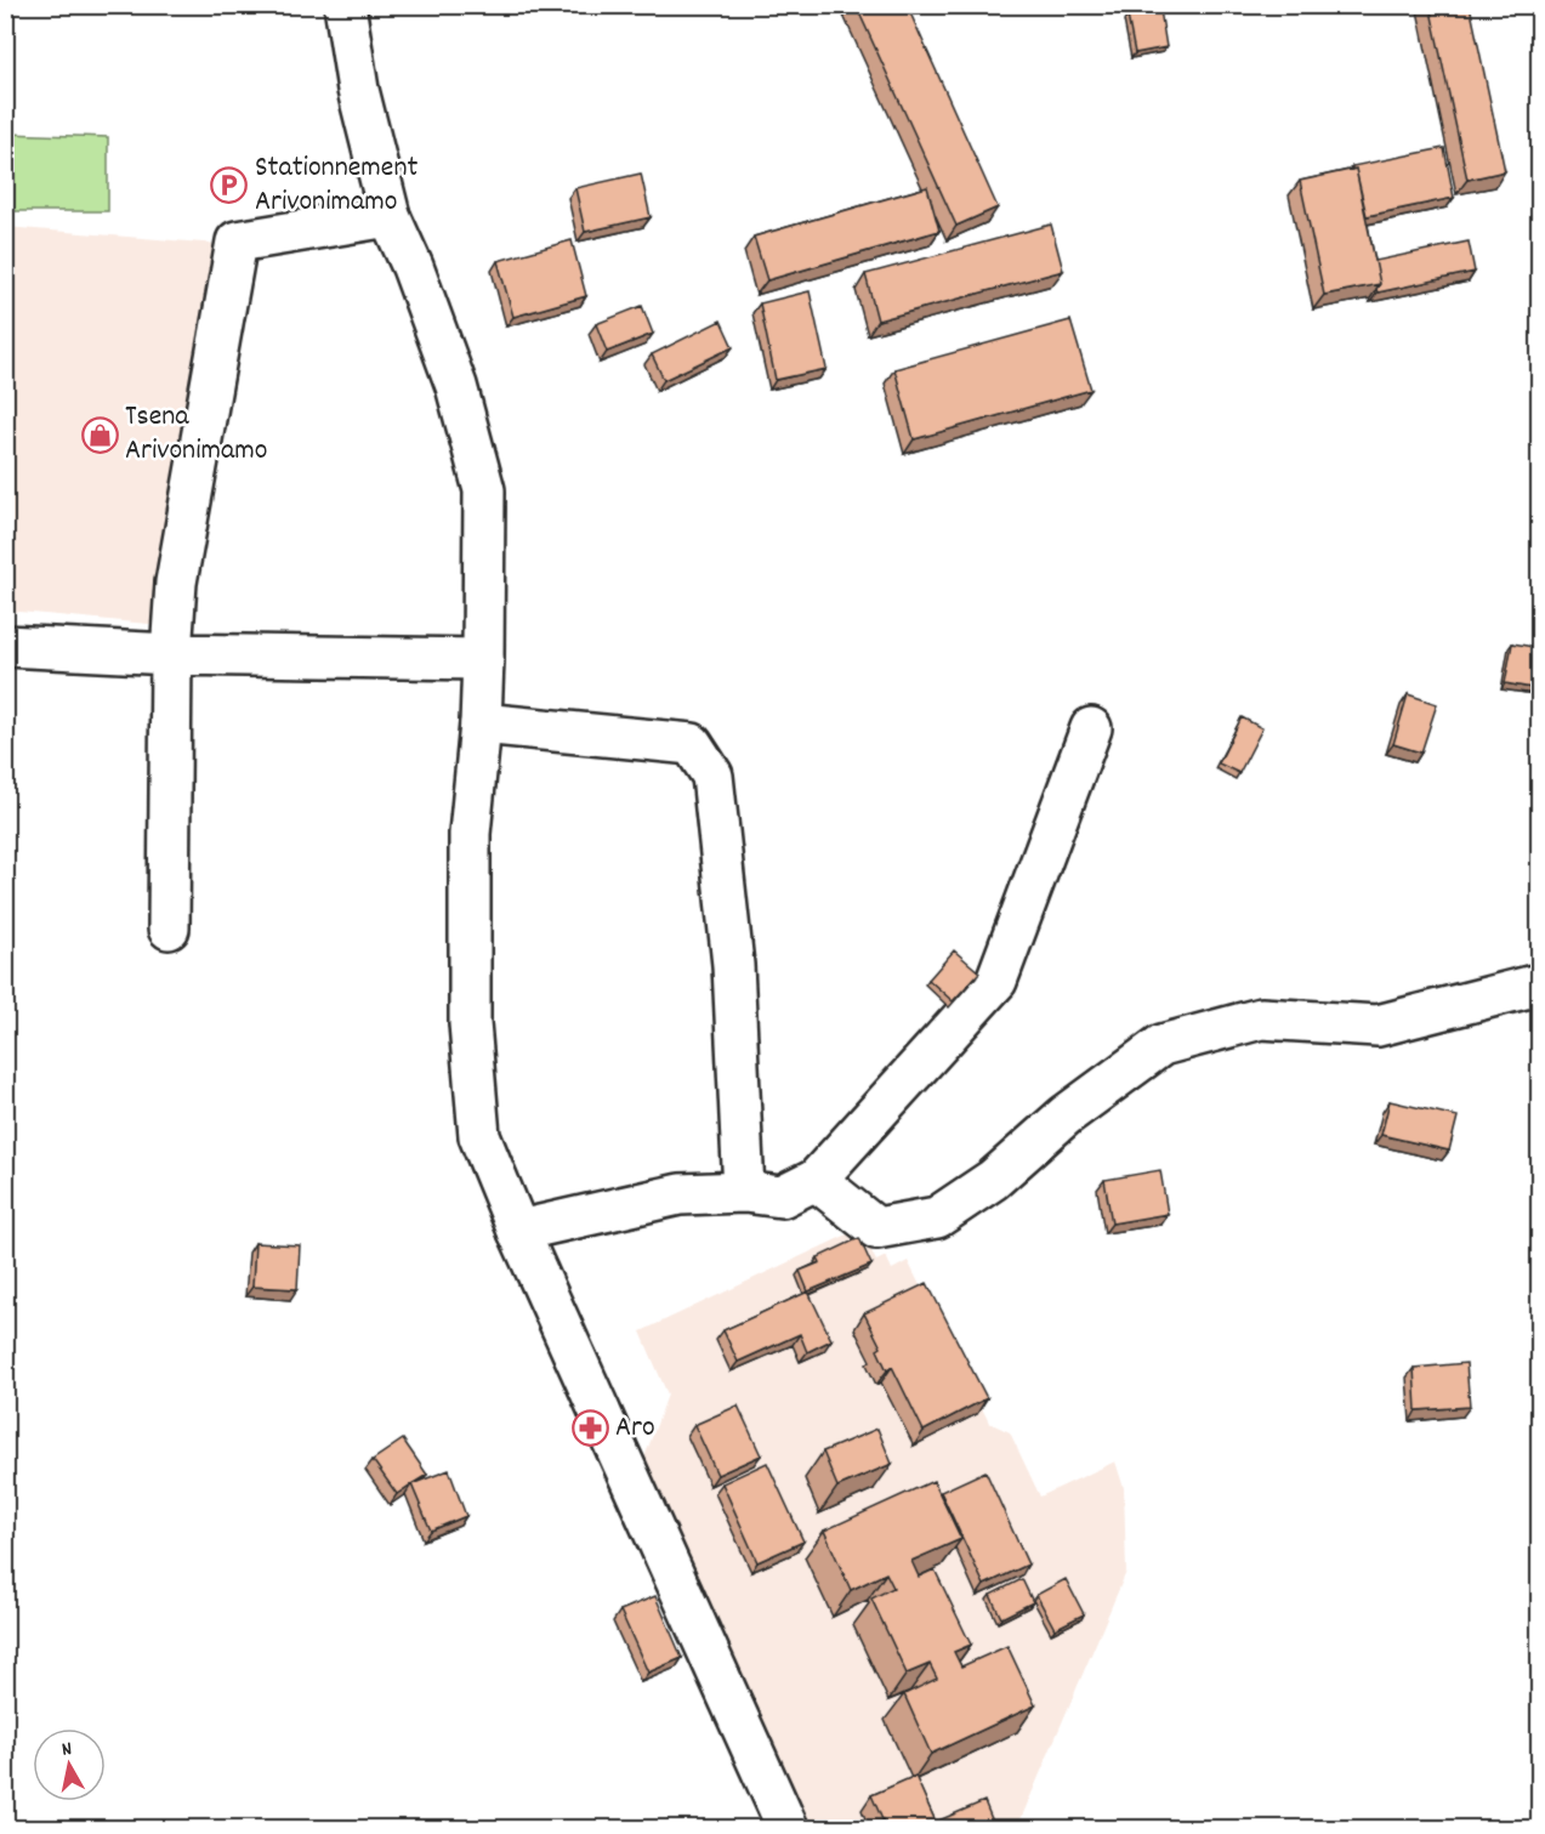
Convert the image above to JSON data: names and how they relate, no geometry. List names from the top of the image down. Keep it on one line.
{"places":{"parking":["Stationnement Arivonimamo"],"shop":["Tsena Arivonimamo"],"pharmacy":["Aro"]},"north":"top"}
